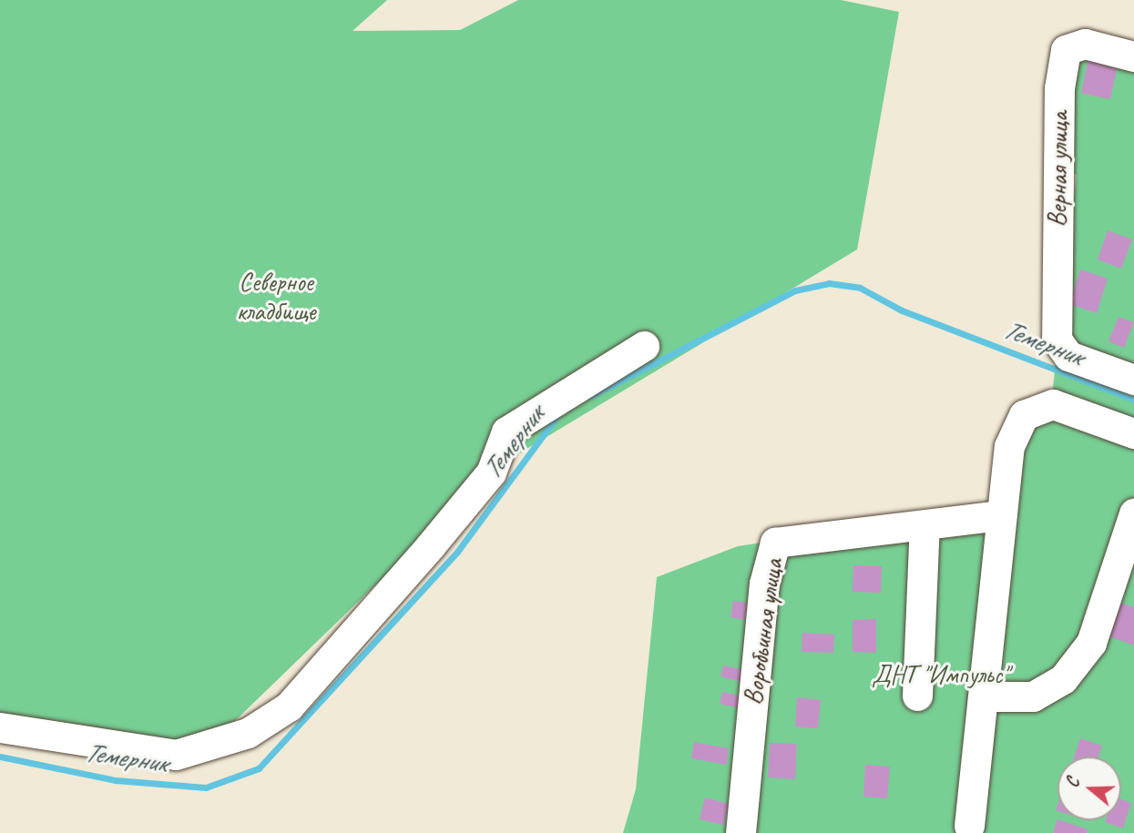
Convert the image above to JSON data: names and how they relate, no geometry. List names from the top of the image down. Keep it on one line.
{"streets":{"street":["Верная улица","Воробьиная улица"]},"water":["Темерник"],"parks":["Северное кладбище","ДНТ \"Импульс\""],"north":"left"}
